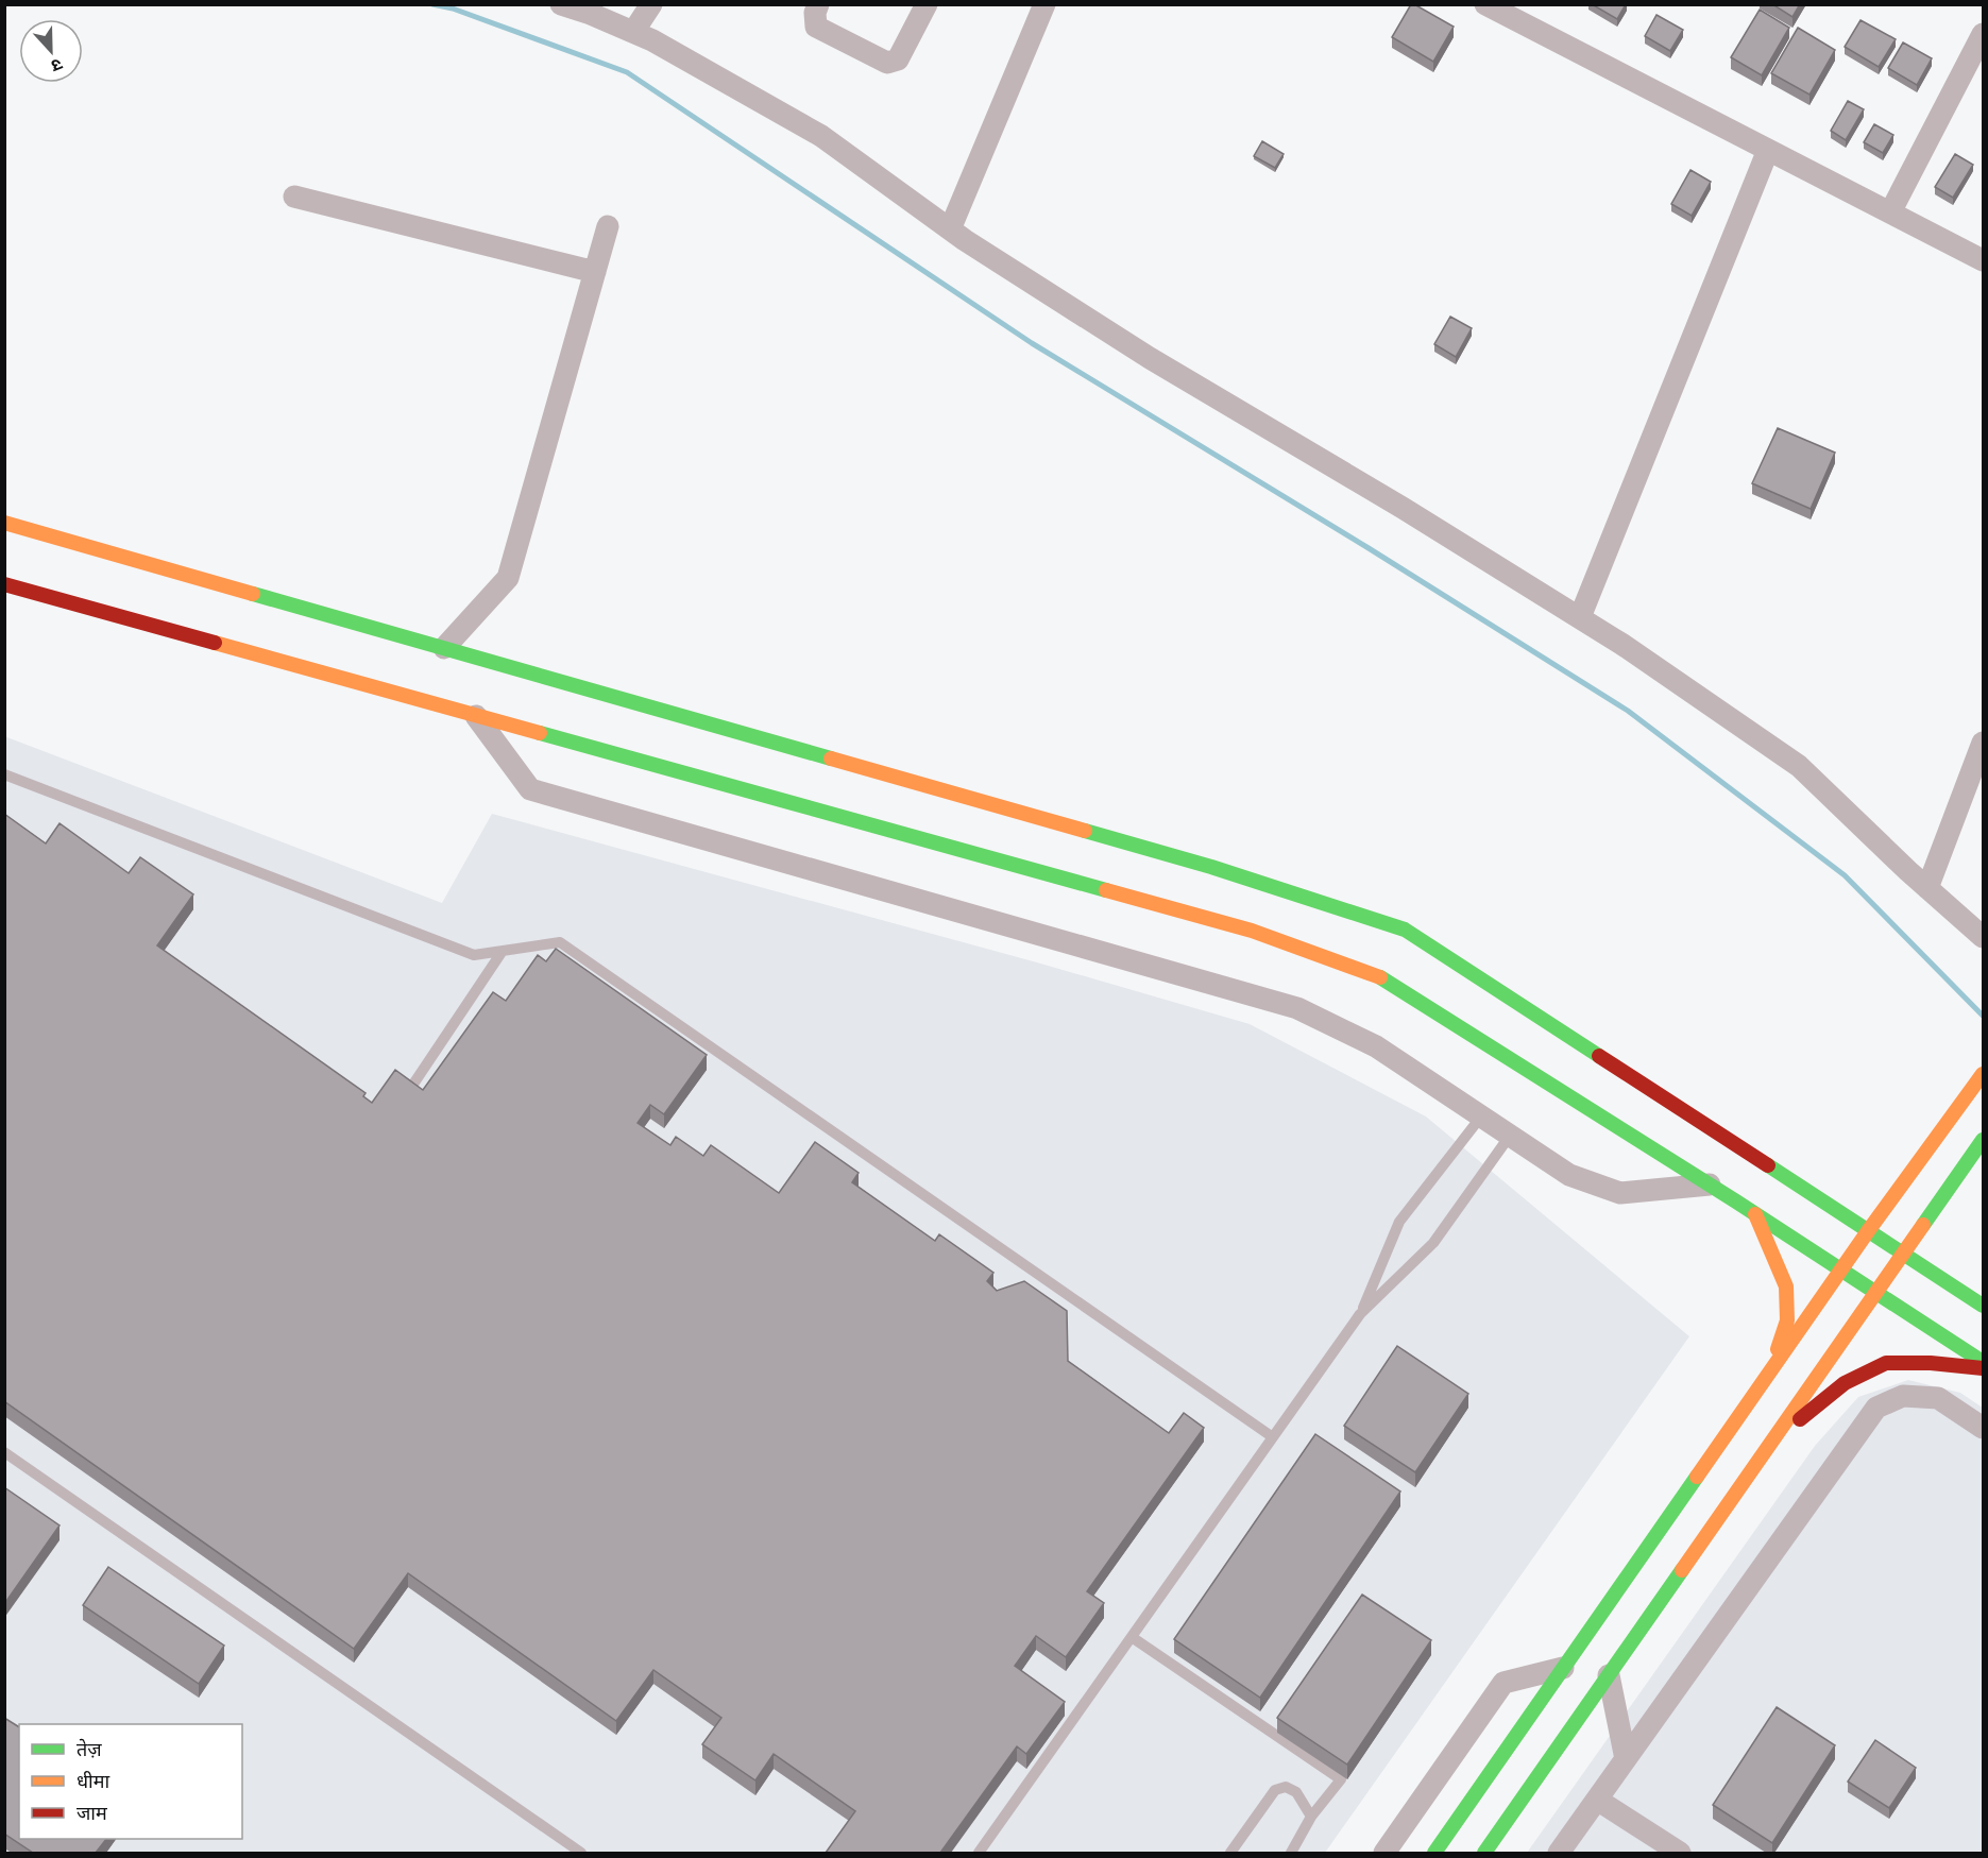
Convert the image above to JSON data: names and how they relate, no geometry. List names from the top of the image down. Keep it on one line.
{"legend":["तेज़","धीमा","जाम"],"north":"bottom"}
